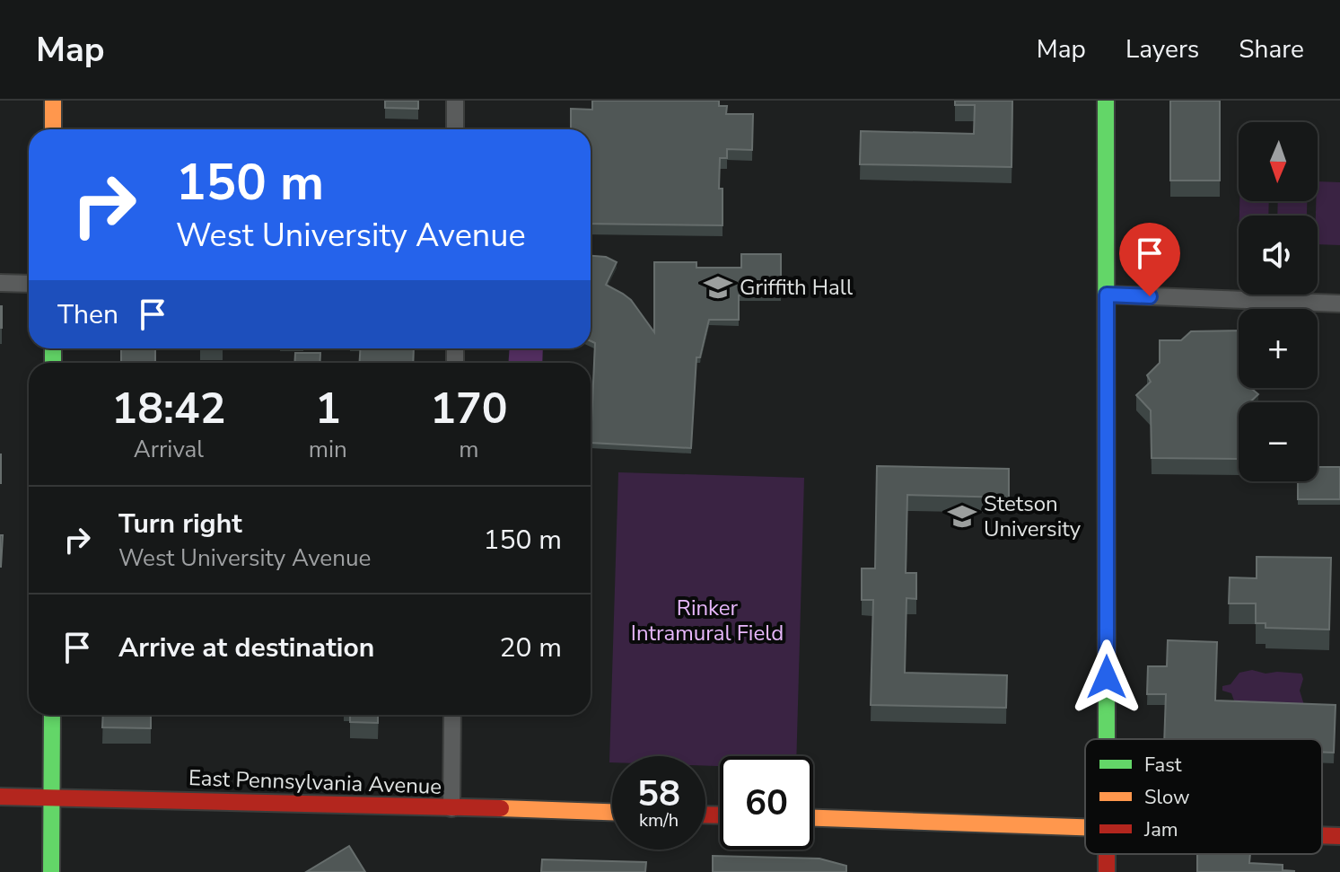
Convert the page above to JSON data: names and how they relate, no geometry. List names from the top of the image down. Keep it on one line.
{"streets":{"street":["East Pennsylvania Avenue"]},"parks":["Rinker Intramural Field"],"places":{"school or university":["Griffith Hall","Stetson University"]},"legend":["Fast","Slow","Jam"],"north":"bottom","page":{"header":"Map","nav":["Map","Layers","Share"],"map_buttons":["+","−"],"turn":["150 m","West University Avenue"],"then":"Then","eta":["18:42","Arrival","1","min","170","m"],"list":[{"name":"Turn right","note":"West University Avenue","value":"150 m"},{"name":"Arrive at destination","value":"20 m"}],"speed":"58 km/h","limit":"60"}}
